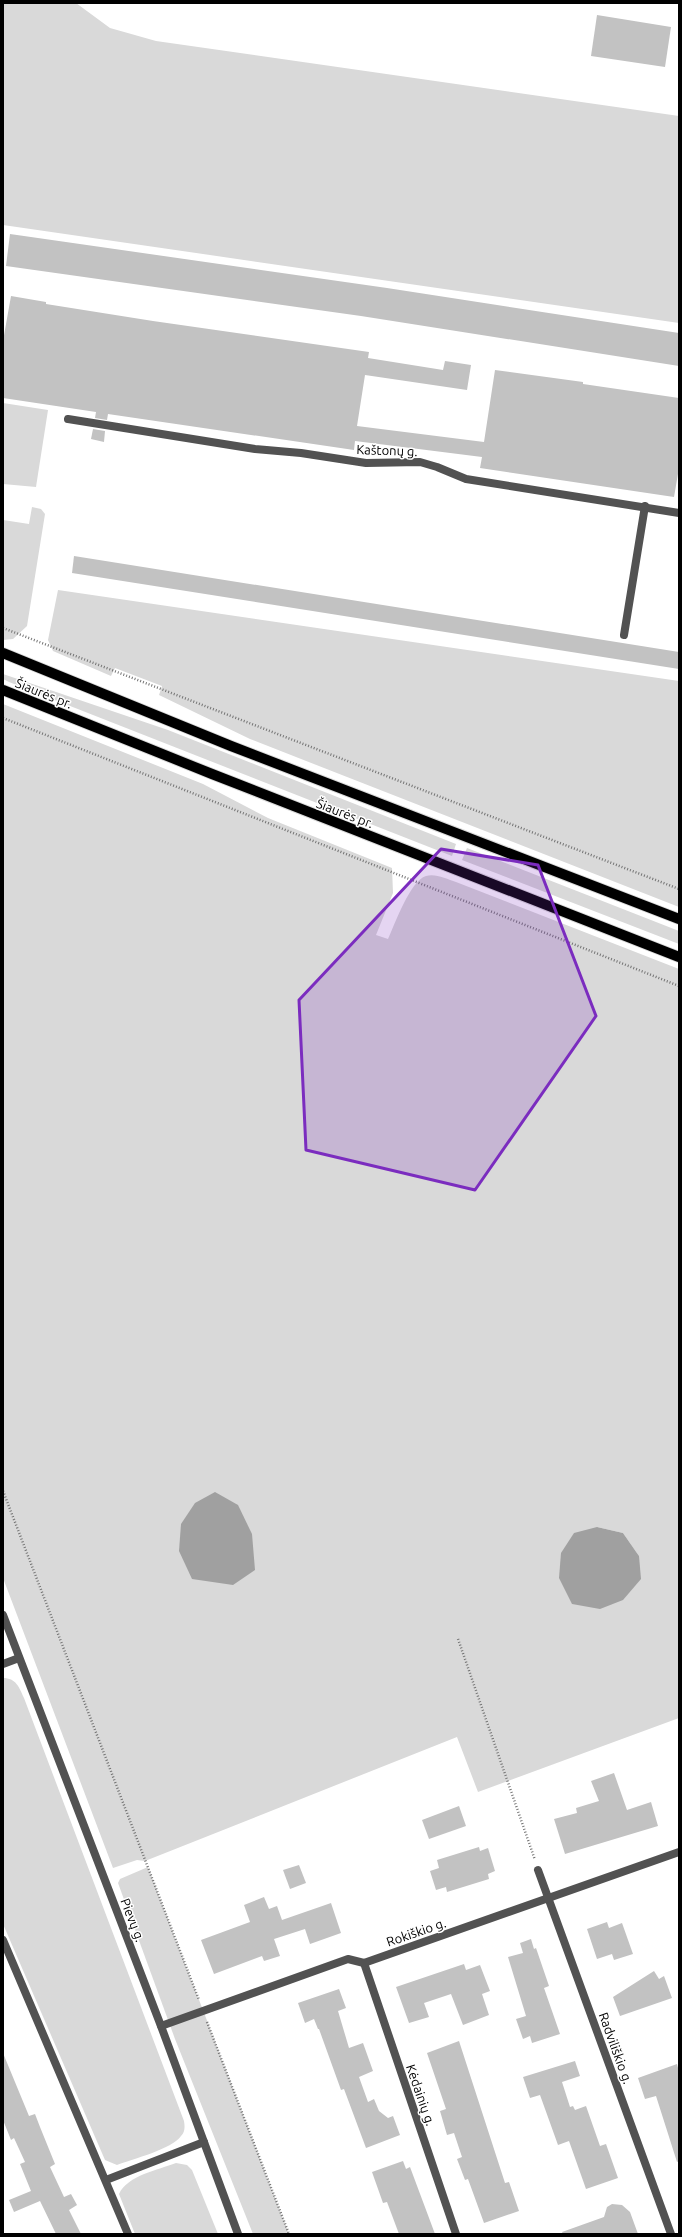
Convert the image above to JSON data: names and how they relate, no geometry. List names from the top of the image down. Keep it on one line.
{"streets":{"main road":["Šiaurės pr."],"street":["Kaštonų g.","Pievų g.","Rokiškio g.","Radviliškio g.","Kėdainių g."]},"crossings":[["Pievų g.","Rokiškio g."],["Rokiškio g.","Radviliškio g."],["Rokiškio g.","Kėdainių g."]]}
